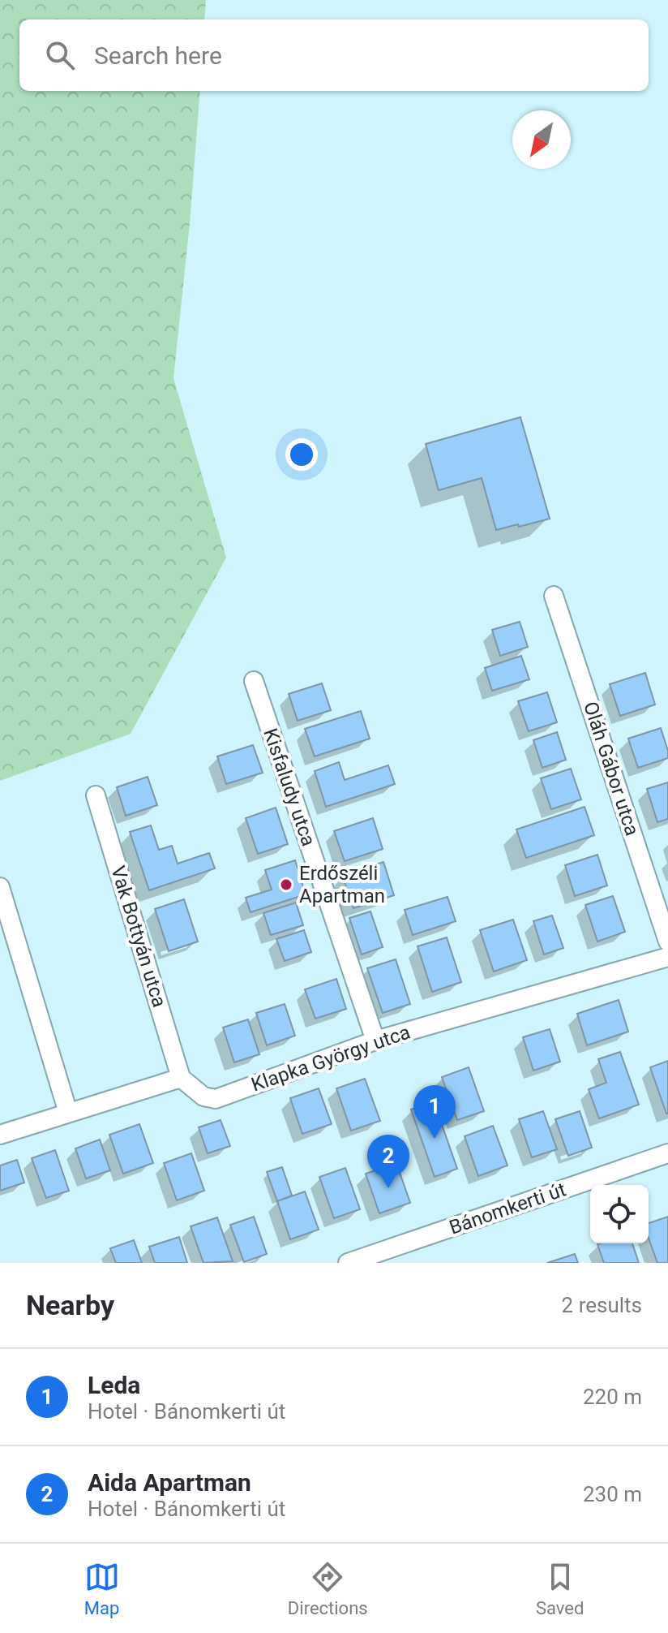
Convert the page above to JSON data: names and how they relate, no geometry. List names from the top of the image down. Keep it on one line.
{"streets":{"street":["Oláh Gábor utca","Kisfaludy utca","Vak Bottyán utca","Klapka György utca","Bánomkerti út"]},"crossings":[["Kisfaludy utca","Klapka György utca"],["Vak Bottyán utca","Klapka György utca"]],"places":["Erdőszéli Apartman"],"north":"bottom left","page":{"search":"Search here","pins":["1","2"],"heading":["Nearby","2 results"],"list":[{"mark":"1","name":"Leda","note":"Hotel · Bánomkerti út","value":"220 m"},{"mark":"2","name":"Aida Apartman","note":"Hotel · Bánomkerti út","value":"230 m"}],"nav":["Map","Directions","Saved"]}}
